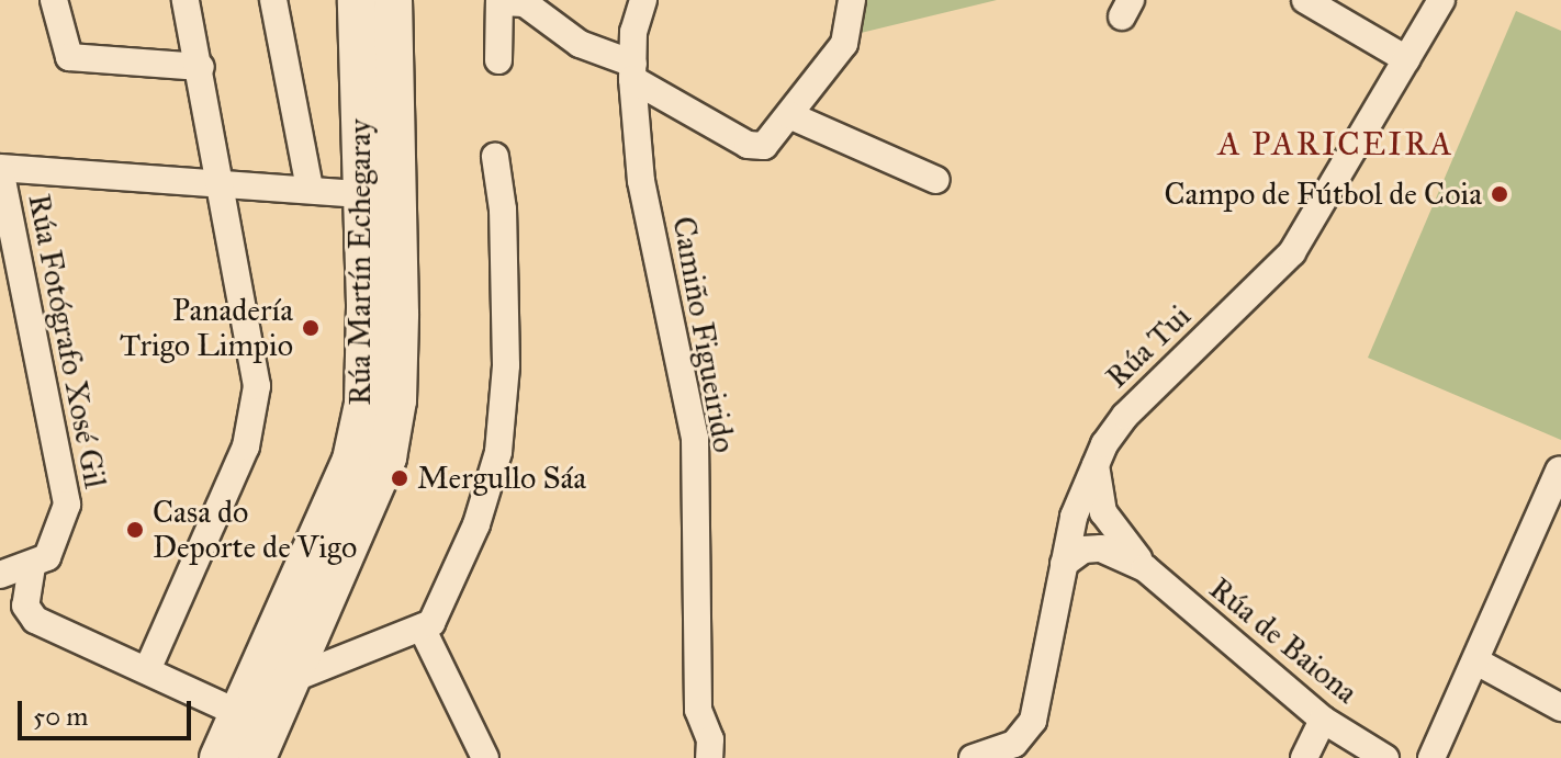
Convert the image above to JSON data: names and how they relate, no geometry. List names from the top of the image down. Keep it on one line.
{"streets":{"main road":["Rúa Martín Echegaray"],"street":["Camiño Figueirido","Rúa Fotógrafo Xosé Gil","Rúa Tui","Rúa de Baiona"]},"crossings":[["Rúa Tui","Rúa de Baiona"]],"districts":["A PARICEIRA"],"places":["Campo de Fútbol de Coia","Panadería Trigo Limpio","Mergullo Sáa","Casa do Deporte de Vigo"],"scale_bar":"50 m"}
